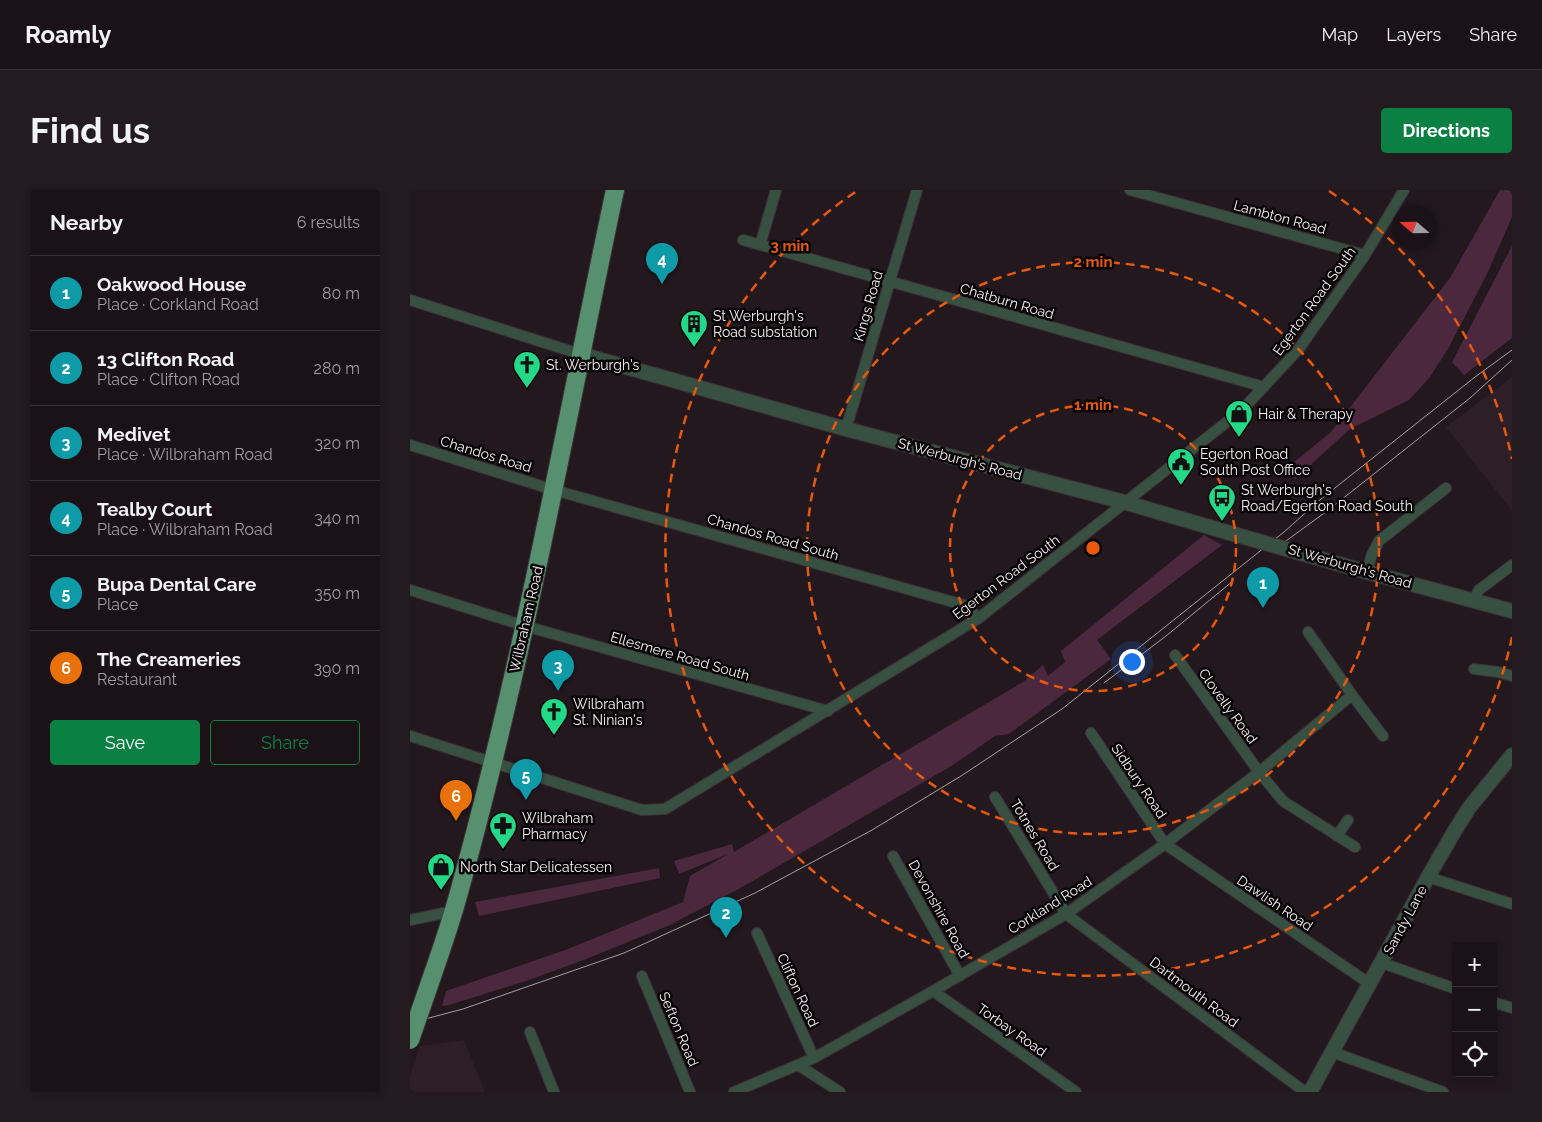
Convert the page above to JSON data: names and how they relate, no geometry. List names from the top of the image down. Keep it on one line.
{"streets":{"highway":["Wilbraham Road"],"street":["Lambton Road","Chatburn Road","Egerton Road South","Kings Road","Chandos Road","St Werburgh's Road","Chandos Road South","Ellesmere Road South","Clovelly Road","Sidbury Road","Totnes Road","Dawlish Road","Corkland Road","Devonshire Road","Sandy Lane","Clifton Road","Dartmouth Road","Sefton Road","Torbay Road"]},"crossings":[["Lambton Road","Egerton Road South"],["Chatburn Road","Egerton Road South"],["Chatburn Road","Kings Road"],["Egerton Road South","St Werburgh's Road"],["Egerton Road South","Chandos Road South"],["Egerton Road South","Wilbraham Road"],["Egerton Road South","Ellesmere Road South"],["Kings Road","St Werburgh's Road"],["Chandos Road","Chandos Road South"],["Chandos Road","Wilbraham Road"],["St Werburgh's Road","Wilbraham Road"],["Chandos Road South","Wilbraham Road"],["Wilbraham Road","Ellesmere Road South"],["Clovelly Road","Corkland Road"],["Sidbury Road","Dawlish Road"],["Sidbury Road","Corkland Road"],["Totnes Road","Corkland Road"],["Totnes Road","Dartmouth Road"],["Dawlish Road","Corkland Road"],["Dawlish Road","Sandy Lane"],["Corkland Road","Devonshire Road"],["Corkland Road","Clifton Road"],["Corkland Road","Dartmouth Road"],["Corkland Road","Torbay Road"]],"places":{"building":["St Werburgh's Road substation"],"church":["St. Werburgh's","Wilbraham St. Ninian's"],"shop":["Hair & Therapy","North Star Delicatessen"],"public building":["Egerton Road South Post Office"],"bus stop":["St Werburgh's Road/Egerton Road South"],"pharmacy":["Wilbraham Pharmacy"]},"north":"left","page":{"header":"Roamly","nav":["Map","Layers","Share"],"buttons":["Directions",["Save","Share"]],"title":"Find us","heading":["Nearby","6 results"],"pins":["4","1","3","5","6","2"],"list":[{"mark":"1","name":"Oakwood House","note":"Place · Corkland Road","value":"80 m"},{"mark":"2","name":"13 Clifton Road","note":"Place · Clifton Road","value":"280 m"},{"mark":"3","name":"Medivet","note":"Place · Wilbraham Road","value":"320 m"},{"mark":"4","name":"Tealby Court","note":"Place · Wilbraham Road","value":"340 m"},{"mark":"5","name":"Bupa Dental Care","note":"Place","value":"350 m"},{"mark":"6","name":"The Creameries","note":"Restaurant","value":"390 m"}],"map_buttons":["+","−"]},"rings":["3 min","2 min","1 min"]}
